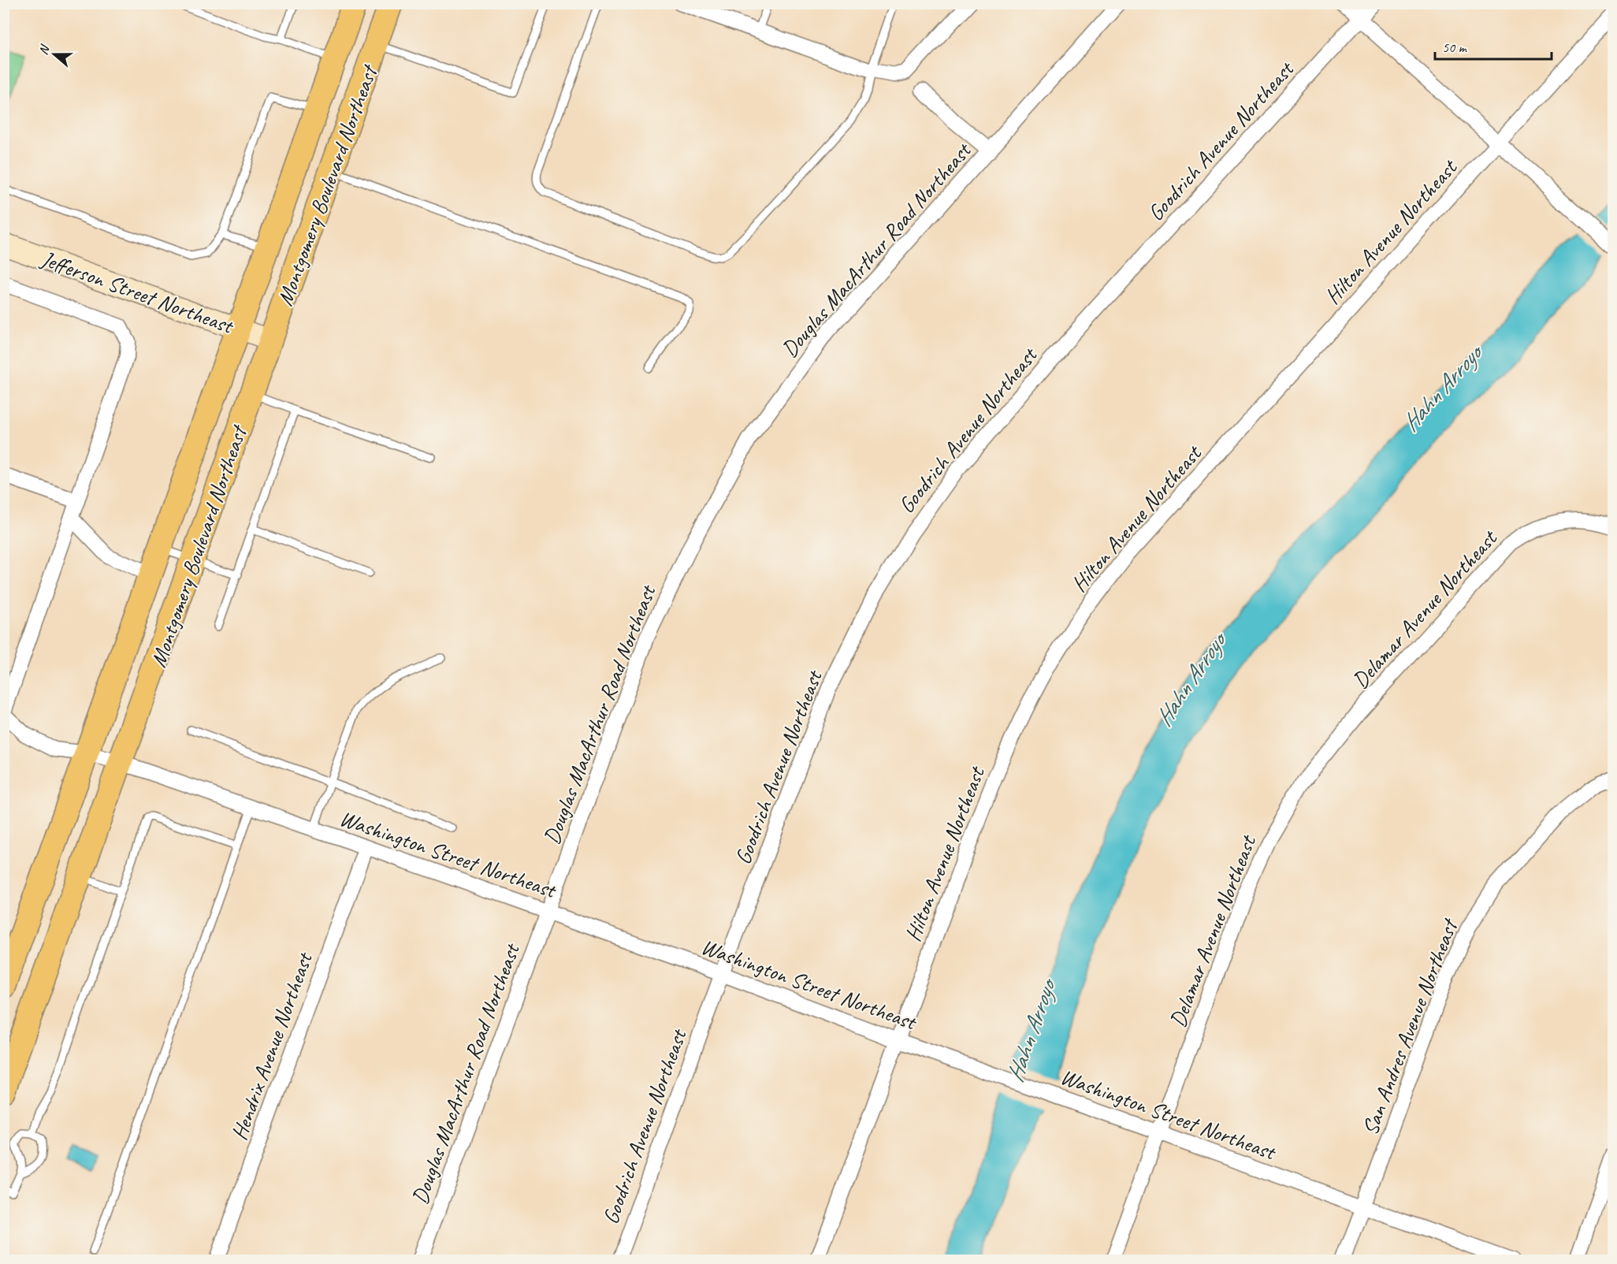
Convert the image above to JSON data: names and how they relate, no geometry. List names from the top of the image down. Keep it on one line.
{"streets":{"main road":["Montgomery Boulevard Northeast","Jefferson Street Northeast"],"street":["Goodrich Avenue Northeast","Hilton Avenue Northeast","Douglas MacArthur Road Northeast","Delamar Avenue Northeast","Washington Street Northeast","San Andres Avenue Northeast","Hendrix Avenue Northeast"]},"crossings":[["Goodrich Avenue Northeast","Washington Street Northeast"],["Montgomery Boulevard Northeast","Jefferson Street Northeast"],["Montgomery Boulevard Northeast","Washington Street Northeast"],["Hilton Avenue Northeast","Washington Street Northeast"],["Douglas MacArthur Road Northeast","Washington Street Northeast"],["Delamar Avenue Northeast","Washington Street Northeast"],["Washington Street Northeast","San Andres Avenue Northeast"],["Washington Street Northeast","Hendrix Avenue Northeast"]],"water":["Hahn Arroyo"],"scale_bar":"50 m","north":"left"}
